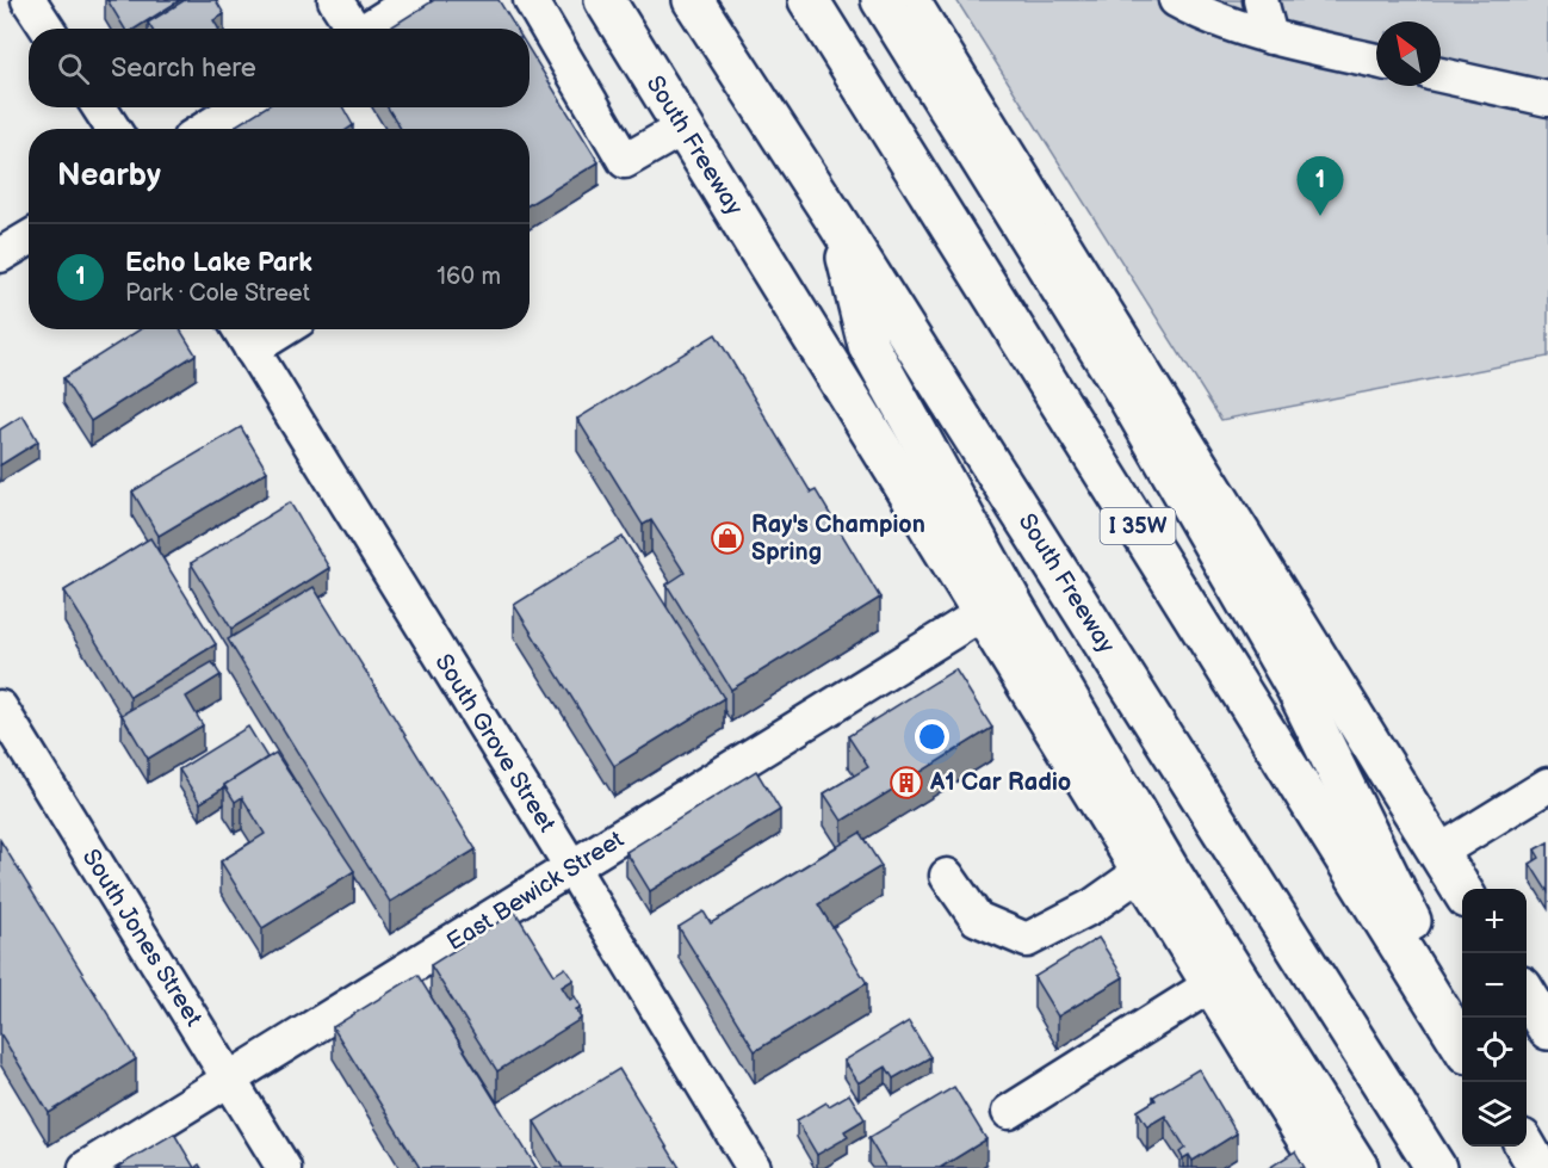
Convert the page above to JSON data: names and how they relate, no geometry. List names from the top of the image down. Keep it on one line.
{"streets":{"main road":["South Freeway","I 35W"],"street":["South Grove Street","East Bewick Street","South Jones Street"]},"crossings":[["South Freeway","East Bewick Street"],["South Grove Street","East Bewick Street"],["East Bewick Street","South Jones Street"]],"places":{"shop":["Ray's Champion Spring"],"building":["A1 Car Radio"]},"north":"top left","page":{"search":"Search here","heading":"Nearby","pins":"1","list":[{"mark":"1","name":"Echo Lake Park","note":"Park · Cole Street","value":"160 m"}],"map_buttons":["+","−"]}}
